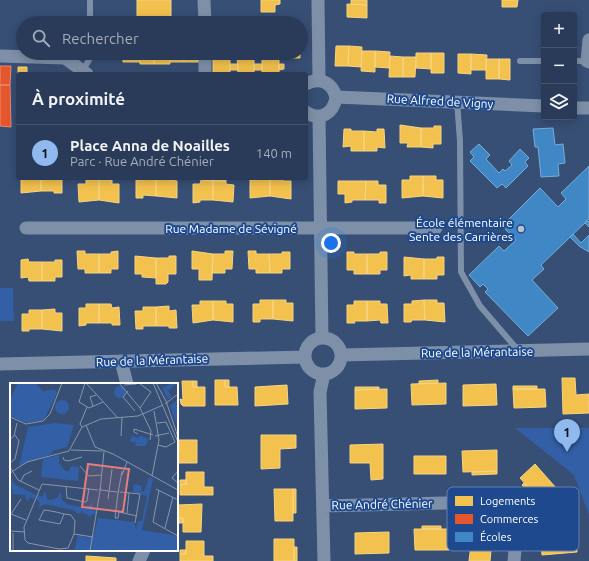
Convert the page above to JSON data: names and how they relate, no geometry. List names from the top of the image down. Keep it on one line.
{"streets":{"street":["Rue Alfred de Vigny","Rue Madame de Sévigné","Rue de la Mérantaise","Rue André Chénier"]},"places":["École élémentaire Sente des Carrières"],"legend":["Logements","Commerces","Écoles"],"page":{"map_buttons":["+","−"],"search":"Rechercher","heading":"À proximité","list":[{"mark":"1","name":"Place Anna de Noailles","note":"Parc · Rue André Chénier","value":"140 m"}],"pins":"1"}}
